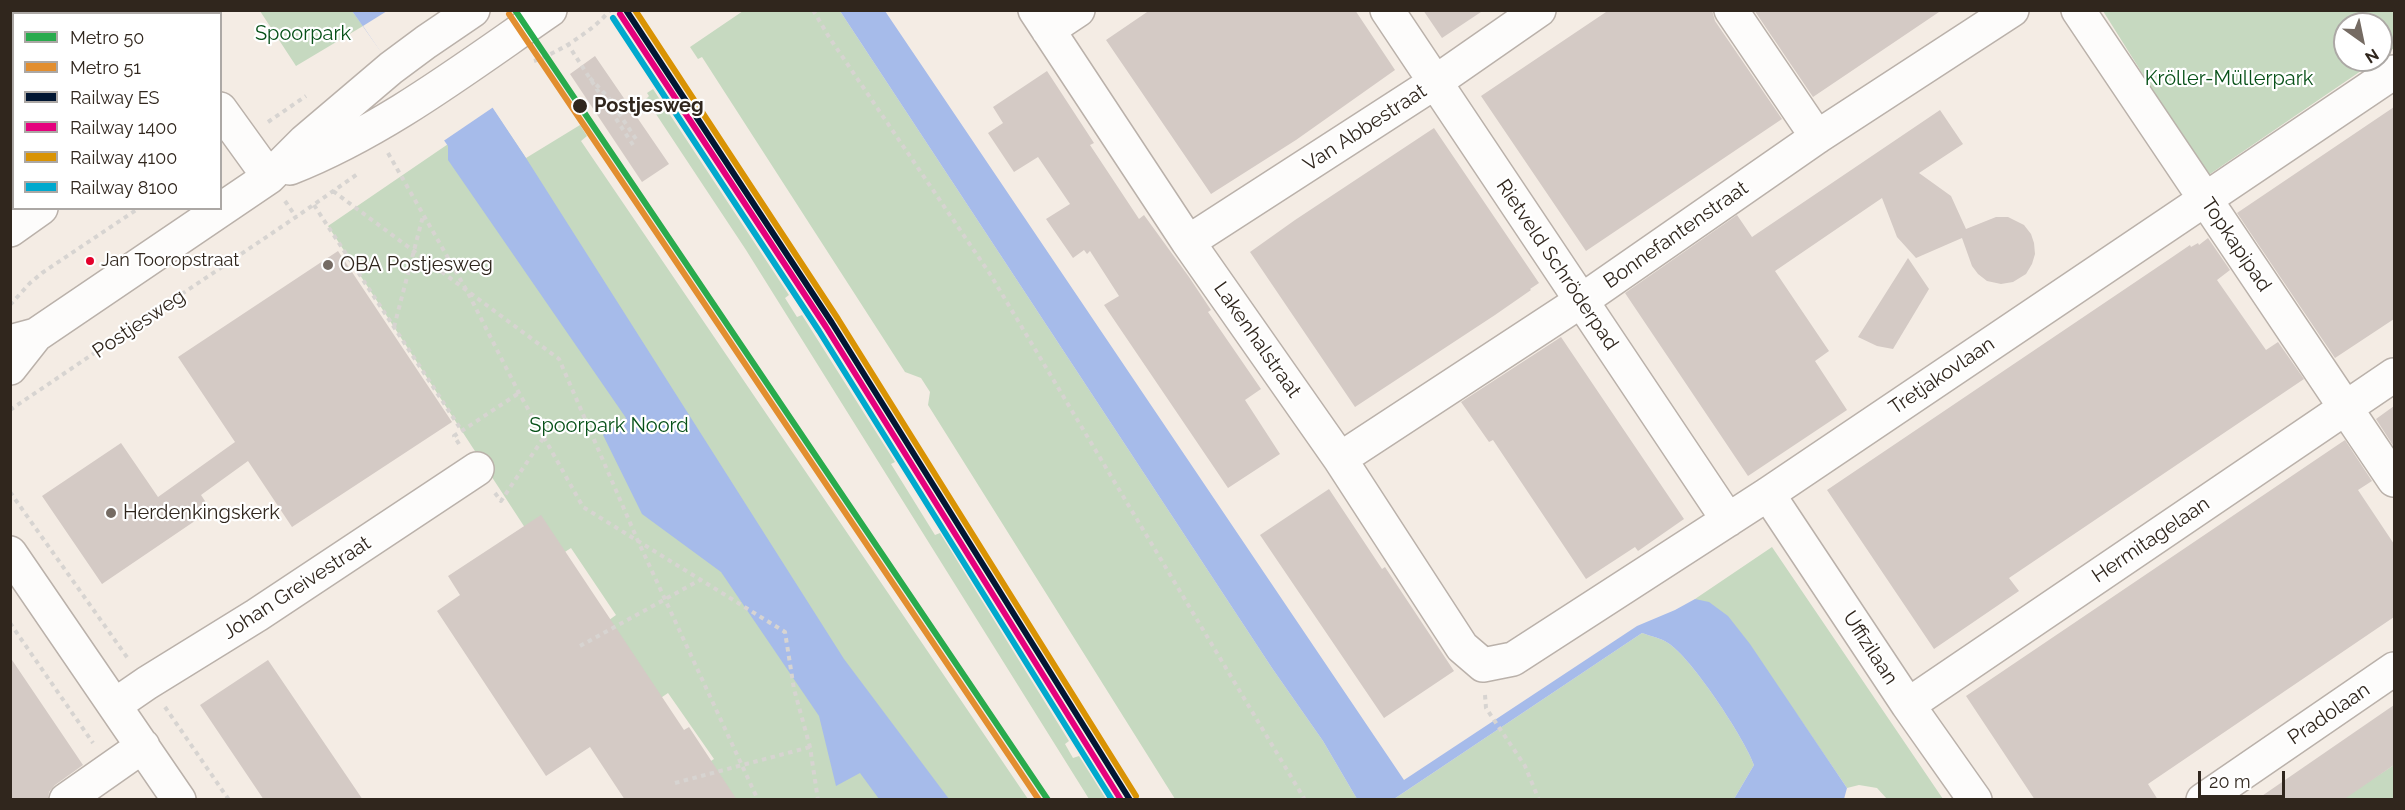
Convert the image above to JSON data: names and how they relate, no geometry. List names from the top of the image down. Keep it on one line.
{"streets":{"street":["Van Abbestraat","Bonnefantenstraat","Topkapipad","Rietveld Schröderpad","Lakenhalstraat","Tretjakovlaan","Hermitagelaan","Johan Greivestraat","Uffizilaan","Pradolaan"],"path":["Postjesweg"]},"crossings":[["Van Abbestraat","Rietveld Schröderpad"],["Van Abbestraat","Lakenhalstraat"],["Bonnefantenstraat","Rietveld Schröderpad"],["Bonnefantenstraat","Lakenhalstraat"],["Topkapipad","Tretjakovlaan"],["Topkapipad","Hermitagelaan"],["Rietveld Schröderpad","Tretjakovlaan"],["Lakenhalstraat","Tretjakovlaan"],["Tretjakovlaan","Uffizilaan"],["Hermitagelaan","Uffizilaan"]],"parks":["Spoorpark","Kröller-Müllerpark","Spoorpark Noord"],"places":["Postjesweg","Jan Tooropstraat","OBA Postjesweg","Herdenkingskerk"],"lines":["metro line 50","rail line ES","rail line 4100","metro line 51","rail line 1400","rail line 8100"],"legend":["Metro 50","Metro 51","Railway ES","Railway 1400","Railway 4100","Railway 8100"],"scale_bar":"20 m","north":"bottom right"}
